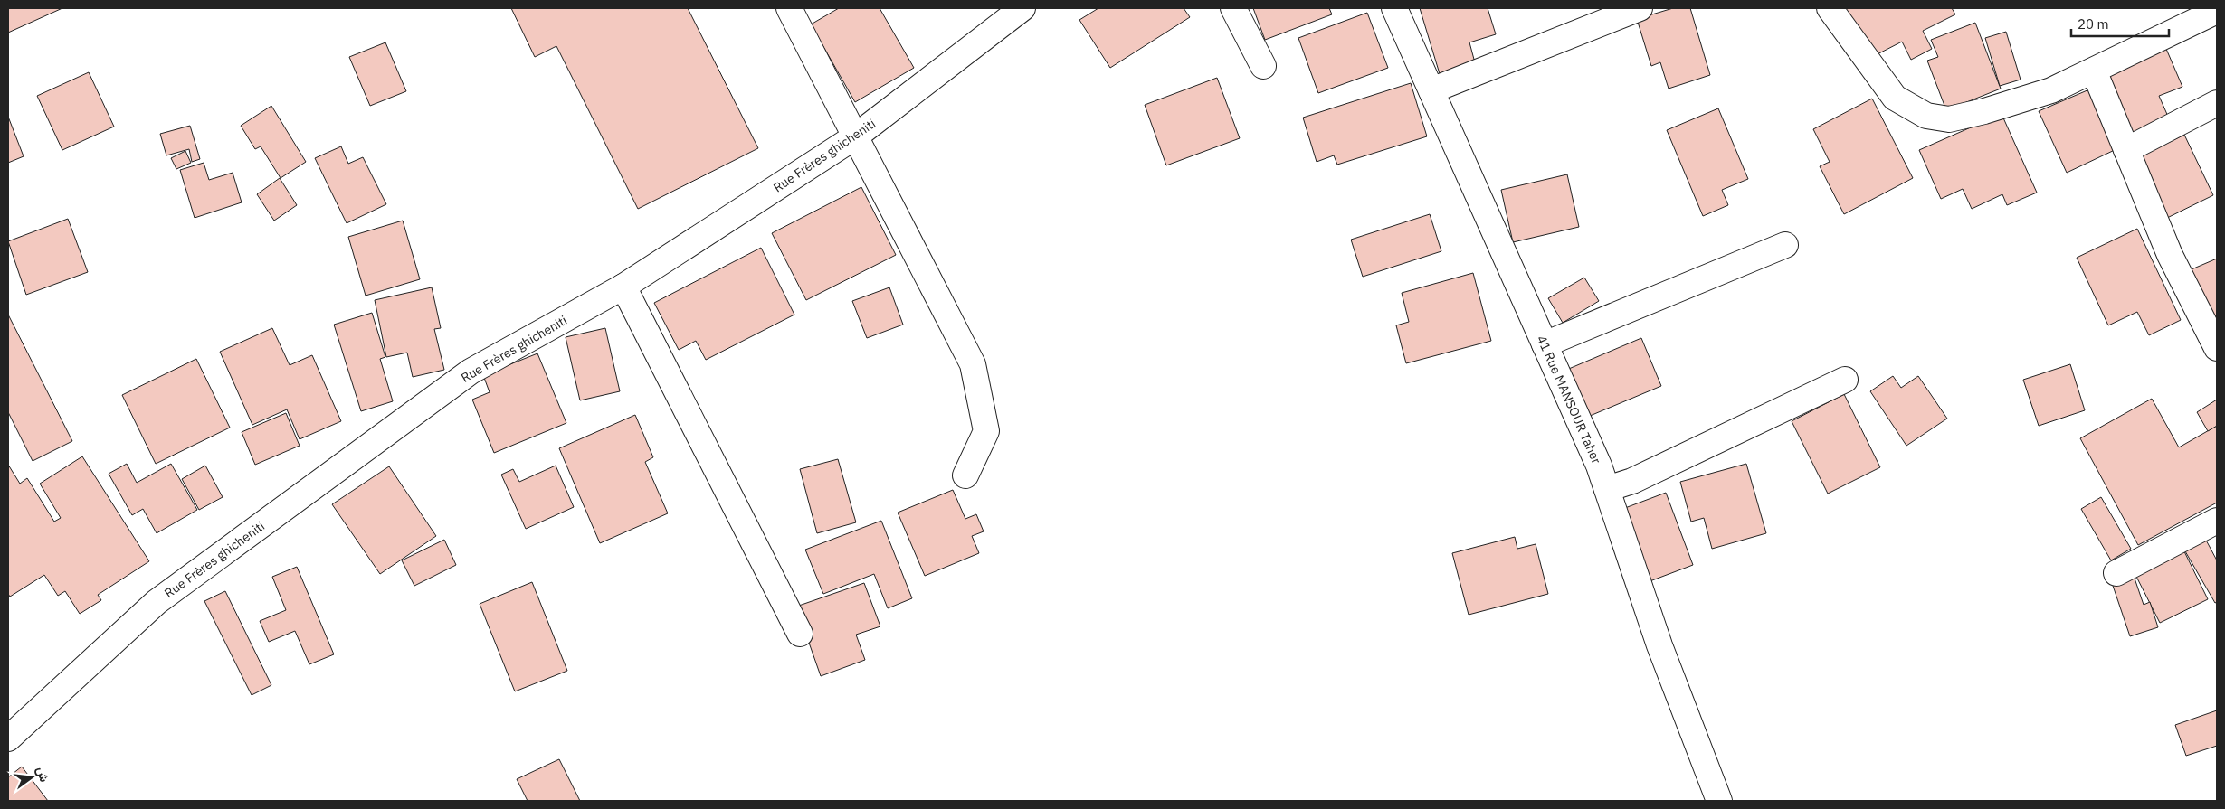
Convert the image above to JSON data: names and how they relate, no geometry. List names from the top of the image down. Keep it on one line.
{"streets":{"street":["Rue Frères ghicheniti","41 Rue MANSOUR Taher"]},"scale_bar":"20 m","north":"right"}
